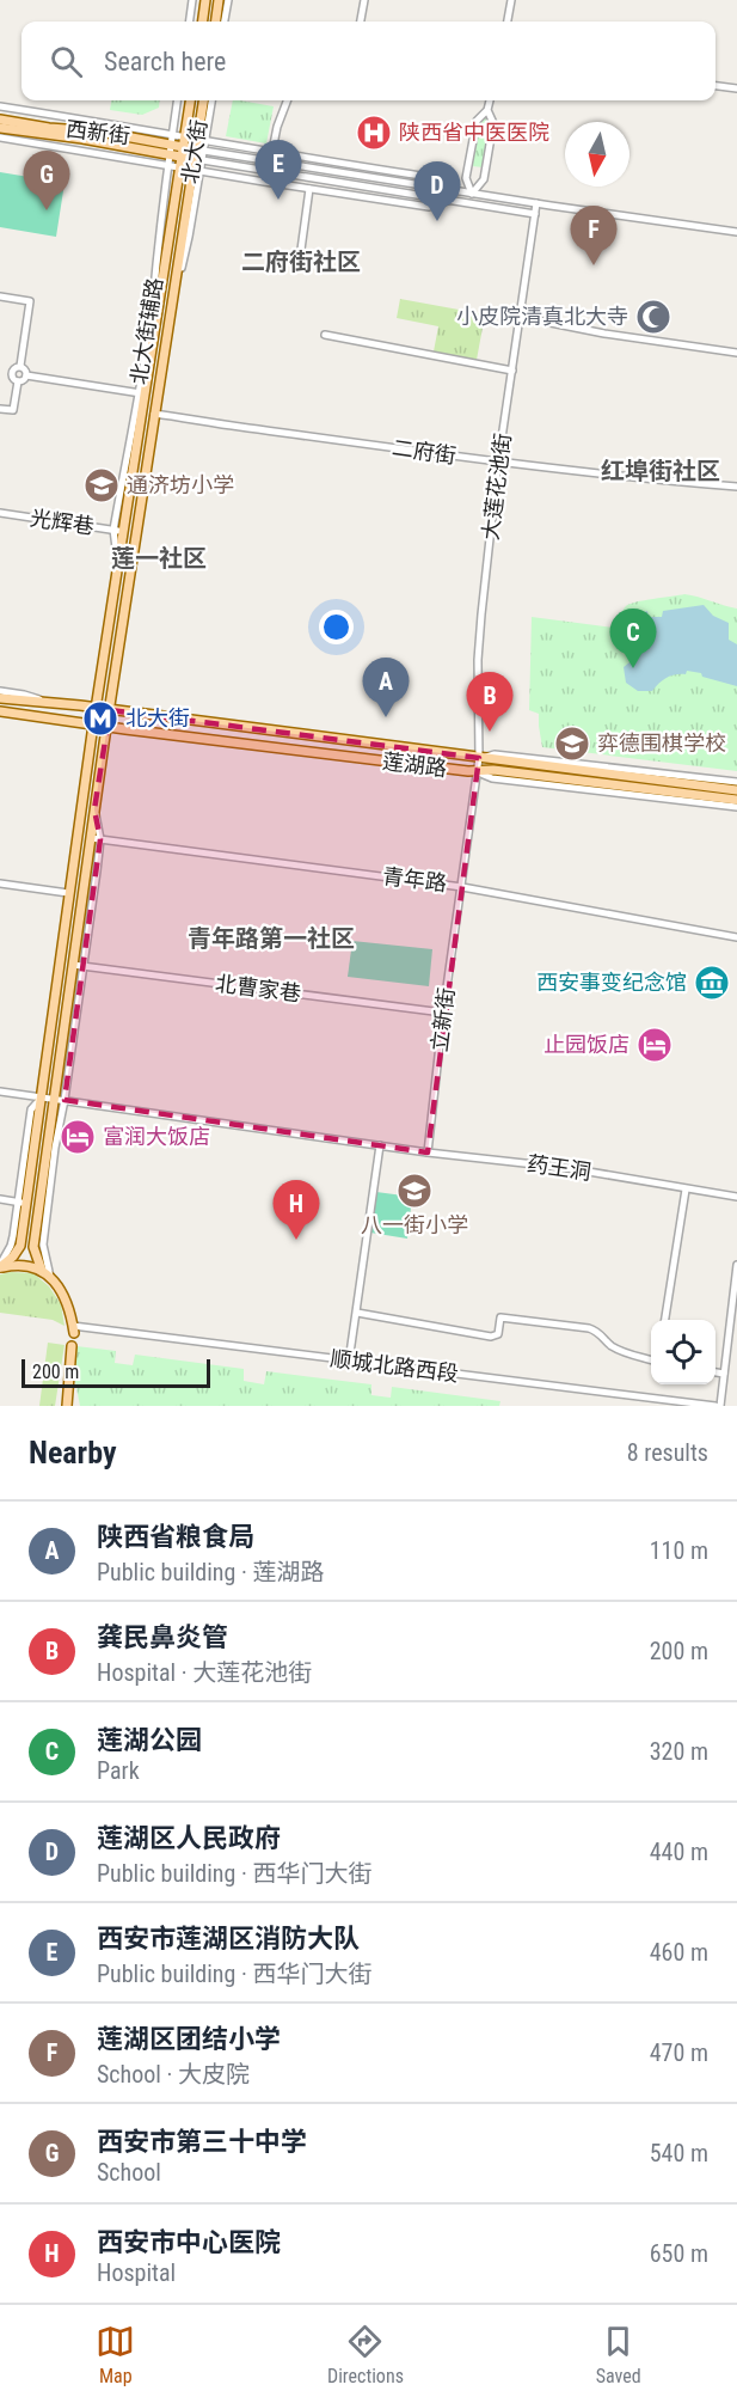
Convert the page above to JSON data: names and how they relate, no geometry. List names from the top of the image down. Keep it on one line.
{"streets":{"main road":["西新街","北大街","莲湖路"],"street":["北大街辅路","二府街","大莲花池街","光辉巷","青年路","北曹家巷","立新街","药王洞","顺城北路西段"]},"crossings":[["西新街","北大街"],["西新街","北大街辅路"],["西新街","大莲花池街"],["北大街","北大街辅路"],["北大街","二府街"],["北大街","光辉巷"],["北大街","莲湖路"],["北大街","青年路"],["北大街","北曹家巷"],["北大街","药王洞"],["北大街","顺城北路西段"],["二府街","大莲花池街"],["大莲花池街","莲湖路"],["大莲花池街","立新街"],["莲湖路","立新街"],["青年路","立新街"],["北曹家巷","立新街"],["立新街","药王洞"]],"districts":["二府街社区","红埠街社区","莲一社区","青年路第一社区"],"places":{"hospital":["陕西省中医医院"],"mosque":["小皮院清真北大寺"],"school or university":["通济坊小学","弈德围棋学校","八一街小学"],"metro station":["北大街"],"museum":["西安事变纪念馆"],"hotel":["止园饭店","富润大饭店"]},"scale_bar":"200 m","north":"bottom","page":{"search":"Search here","pins":["E","G","D","F","C","A","B","H"],"scale":"200 m","heading":["Nearby","8 results"],"list":[{"mark":"A","name":"陕西省粮食局","note":"Public building · 莲湖路","value":"110 m"},{"mark":"B","name":"龚民鼻炎管","note":"Hospital · 大莲花池街","value":"200 m"},{"mark":"C","name":"莲湖公园","note":"Park","value":"320 m"},{"mark":"D","name":"莲湖区人民政府","note":"Public building · 西华门大街","value":"440 m"},{"mark":"E","name":"西安市莲湖区消防大队","note":"Public building · 西华门大街","value":"460 m"},{"mark":"F","name":"莲湖区团结小学","note":"School · 大皮院","value":"470 m"},{"mark":"G","name":"西安市第三十中学","note":"School","value":"540 m"},{"mark":"H","name":"西安市中心医院","note":"Hospital","value":"650 m"}],"nav":["Map","Directions","Saved"]}}
